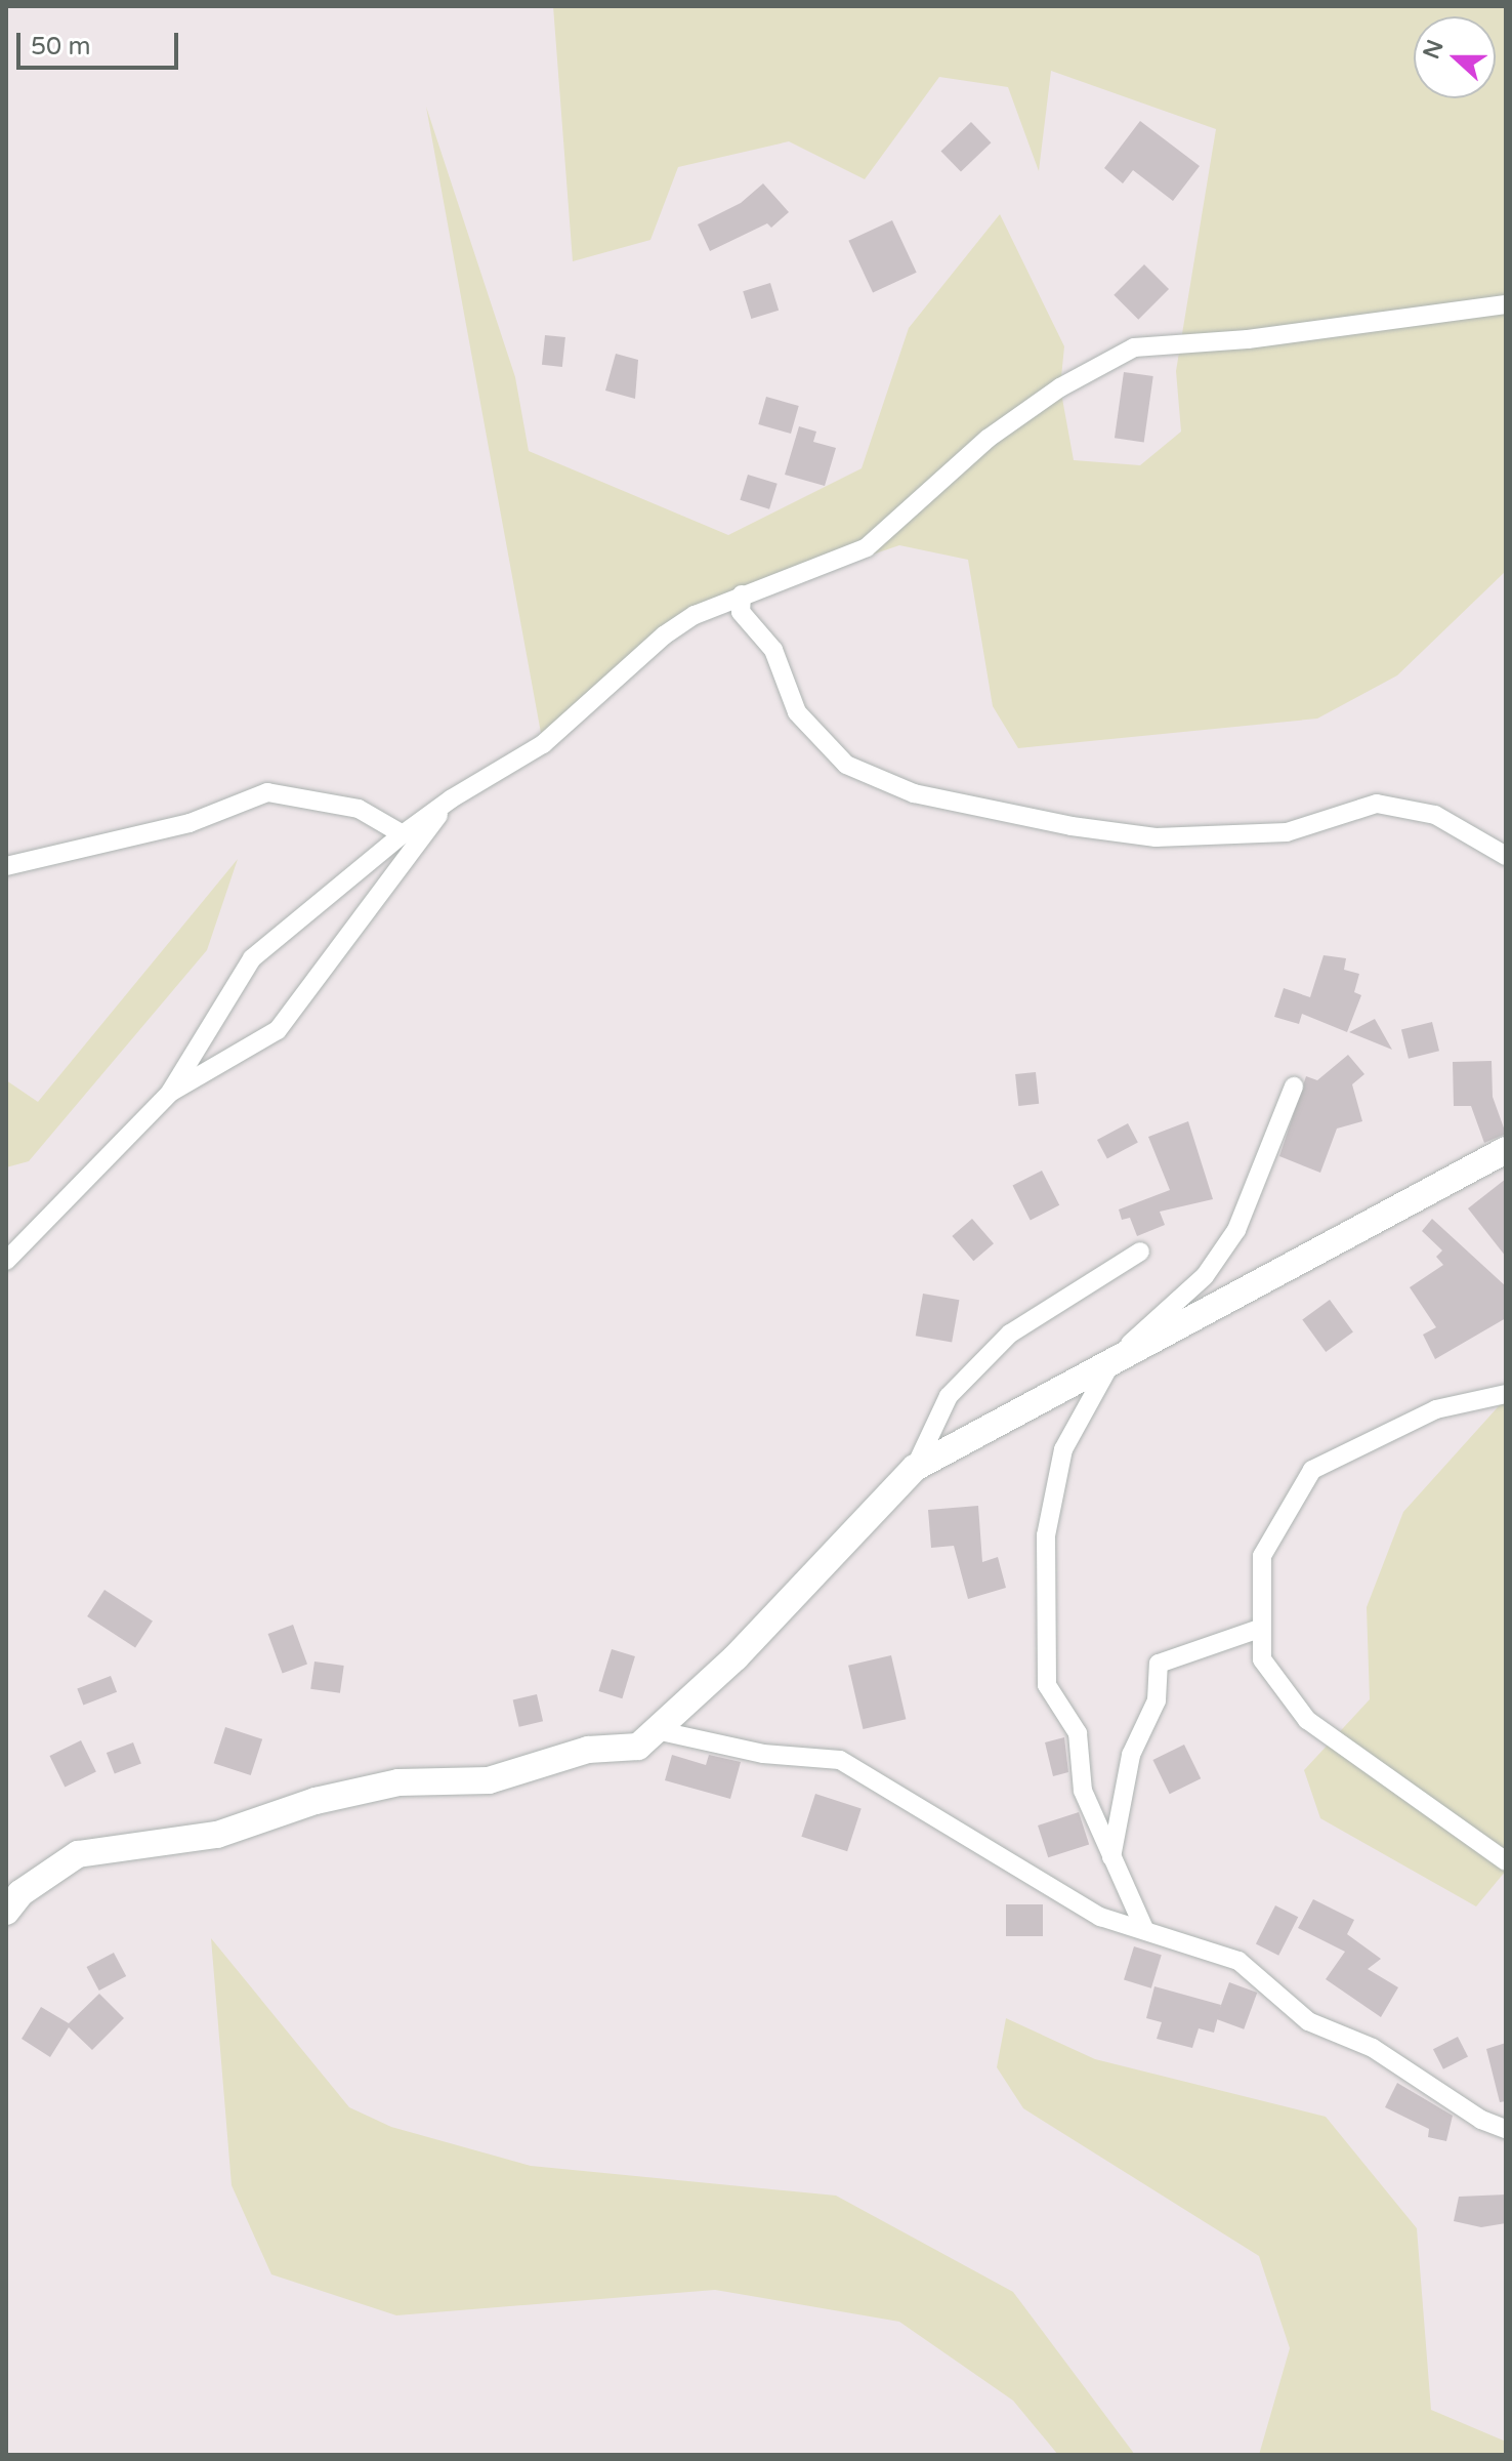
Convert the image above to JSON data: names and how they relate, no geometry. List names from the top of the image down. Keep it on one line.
{"scale_bar":"50 m","north":"left"}
